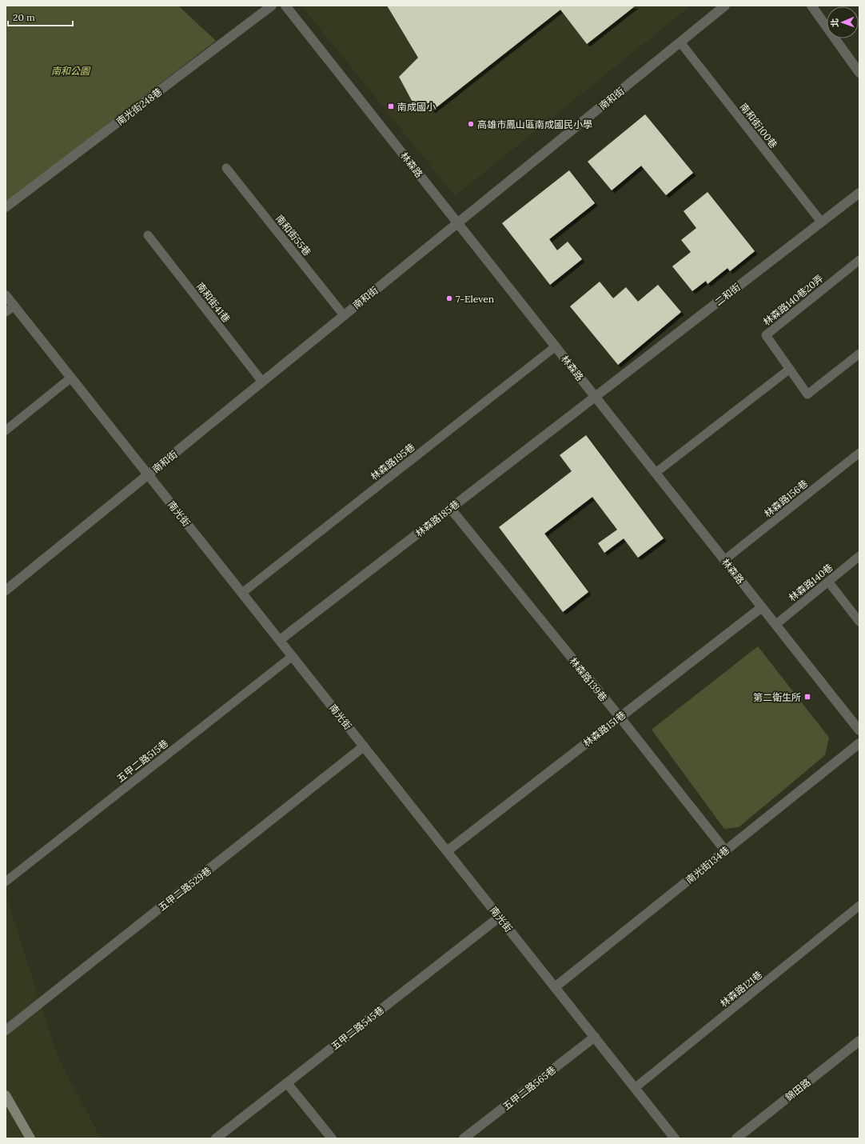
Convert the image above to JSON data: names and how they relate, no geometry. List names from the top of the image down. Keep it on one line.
{"streets":{"street":["南和街","南光街248巷","林森路","二和街","南光街","林森路185巷","林森路139巷","林森路151巷","南光街134巷","五甲二路529巷","五甲二路545巷","五甲二路565巷","錦田路"],"lane":["南和街100巷","南和街55巷","林森路140巷20弄","南和街41巷","林森路195巷","林森路156巷","林森路140巷","五甲二路515巷","林森路121巷"]},"crossings":[["南和街","南和街100巷"],["南和街","林森路"],["南和街","南和街55巷"],["南和街","南和街41巷"],["南和街","南光街"],["南和街100巷","二和街"],["林森路","二和街"],["林森路","林森路195巷"],["林森路","林森路156巷"],["林森路","林森路185巷"],["林森路","林森路140巷"],["林森路","林森路151巷"],["二和街","林森路185巷"],["林森路195巷","南光街"],["南光街","林森路185巷"],["南光街","林森路151巷"],["南光街","五甲二路515巷"],["南光街","南光街134巷"],["南光街","五甲二路529巷"],["南光街","林森路121巷"],["南光街","五甲二路545巷"],["南光街","五甲二路565巷"],["林森路185巷","林森路139巷"],["林森路139巷","林森路151巷"],["林森路139巷","南光街134巷"]],"parks":["南和公園"],"places":{"transit":["南成國小","第二衛生所"],"other":["高雄市鳳山區南成國民小學","7-Eleven"]},"scale_bar":"20 m","north":"left"}
